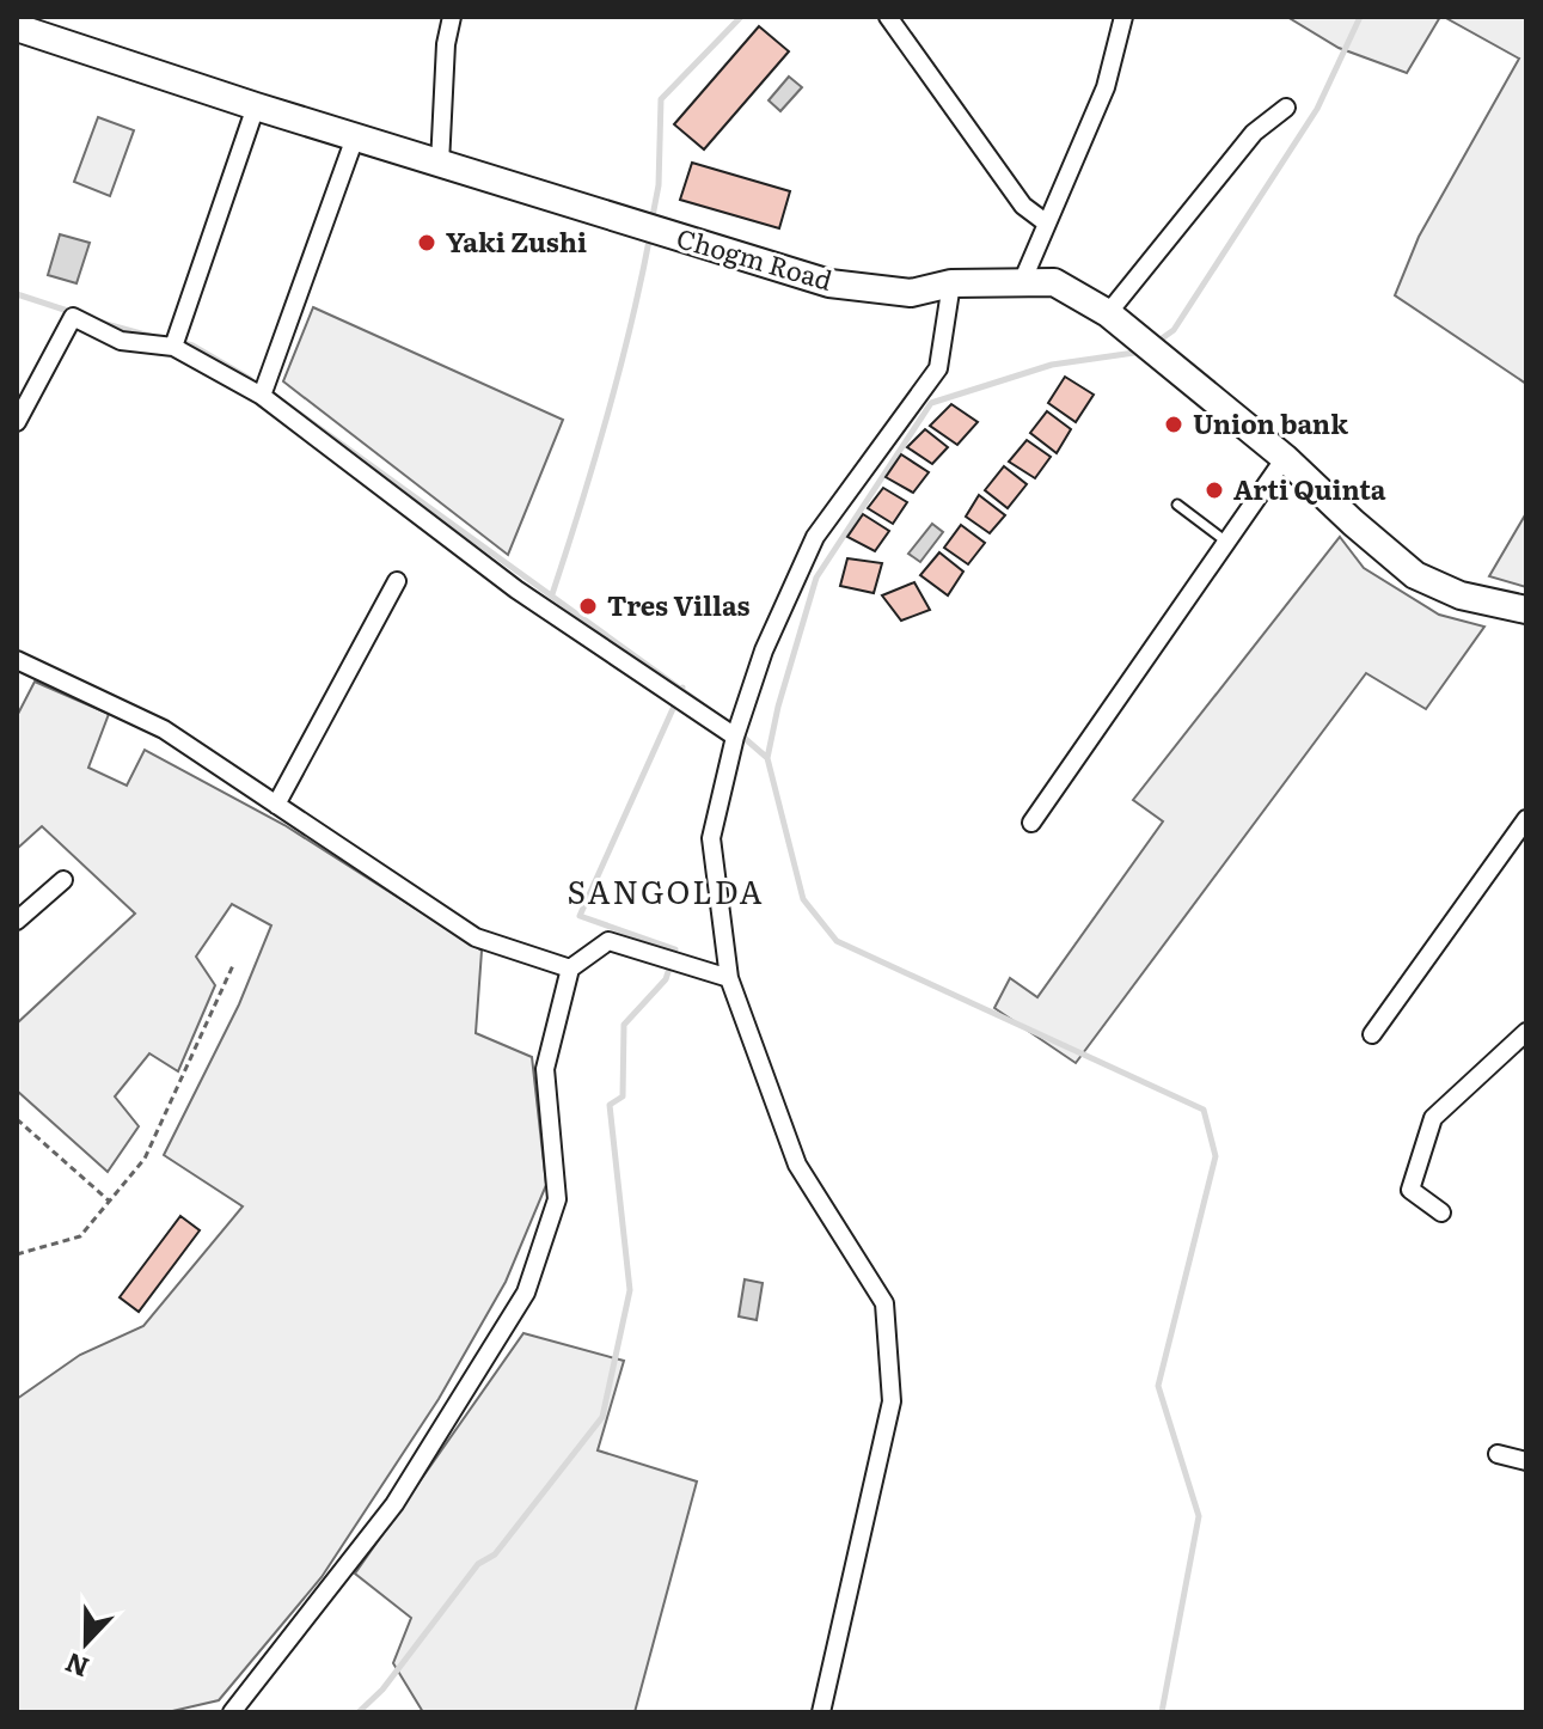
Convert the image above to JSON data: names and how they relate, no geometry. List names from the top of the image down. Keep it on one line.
{"streets":{"main road":["Chogm Road"]},"districts":["SANGOLDA"],"places":["Yaki Zushi","Union bank","Arti Quinta","Tres Villas"],"north":"bottom"}
